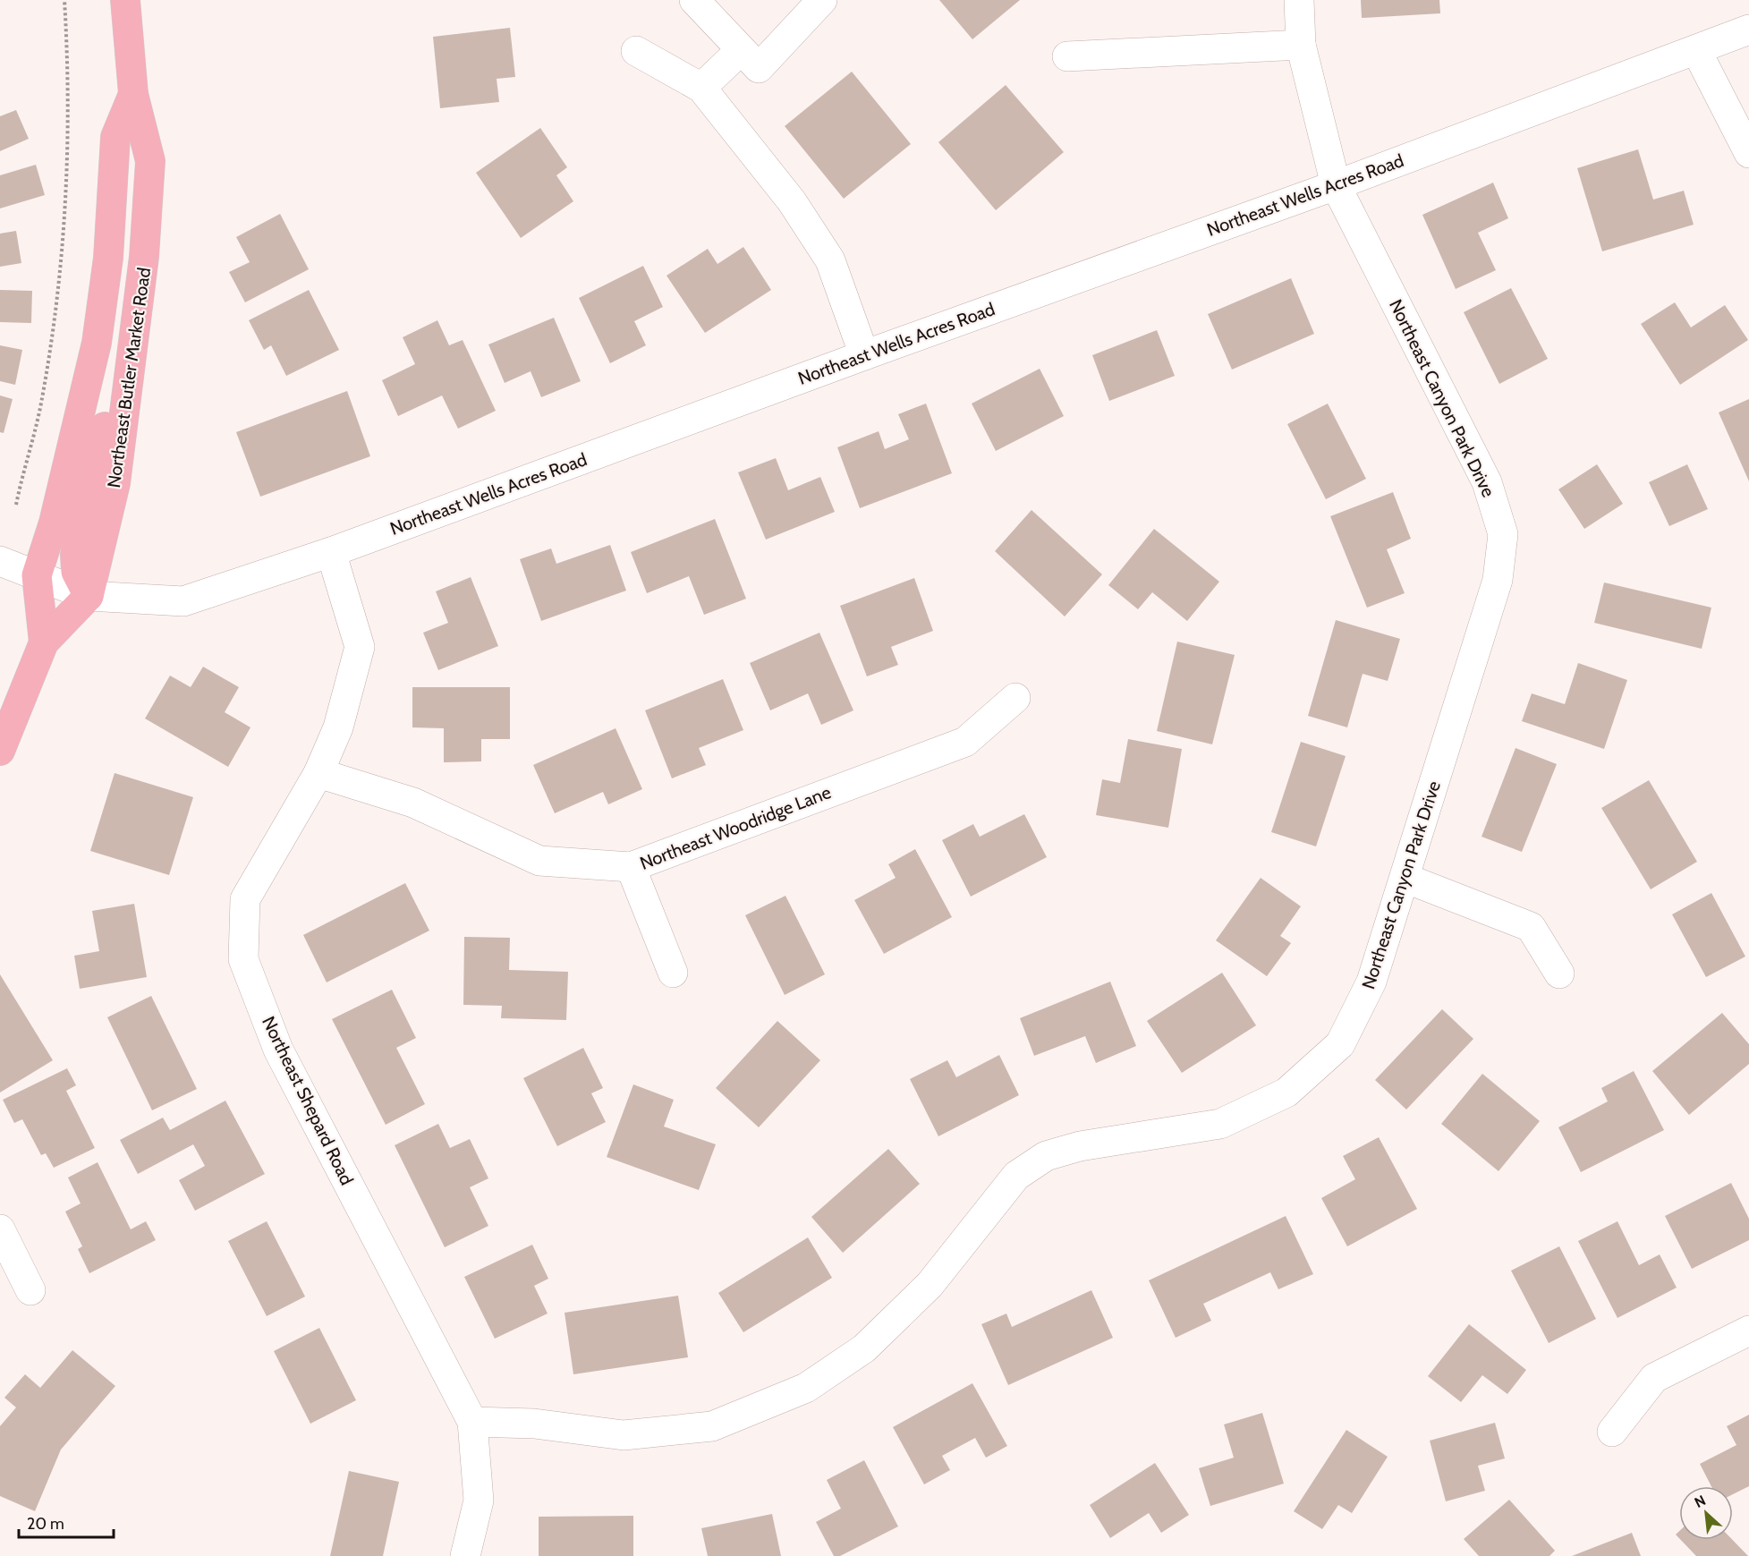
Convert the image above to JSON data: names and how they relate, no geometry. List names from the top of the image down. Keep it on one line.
{"streets":{"main road":["Northeast Butler Market Road"],"street":["Northeast Wells Acres Road","Northeast Canyon Park Drive","Northeast Woodridge Lane","Northeast Shepard Road"]},"crossings":[["Northeast Wells Acres Road","Northeast Butler Market Road"],["Northeast Wells Acres Road","Northeast Canyon Park Drive"],["Northeast Wells Acres Road","Northeast Shepard Road"],["Northeast Canyon Park Drive","Northeast Shepard Road"],["Northeast Woodridge Lane","Northeast Shepard Road"]],"scale_bar":"20 m","north":"top left"}
